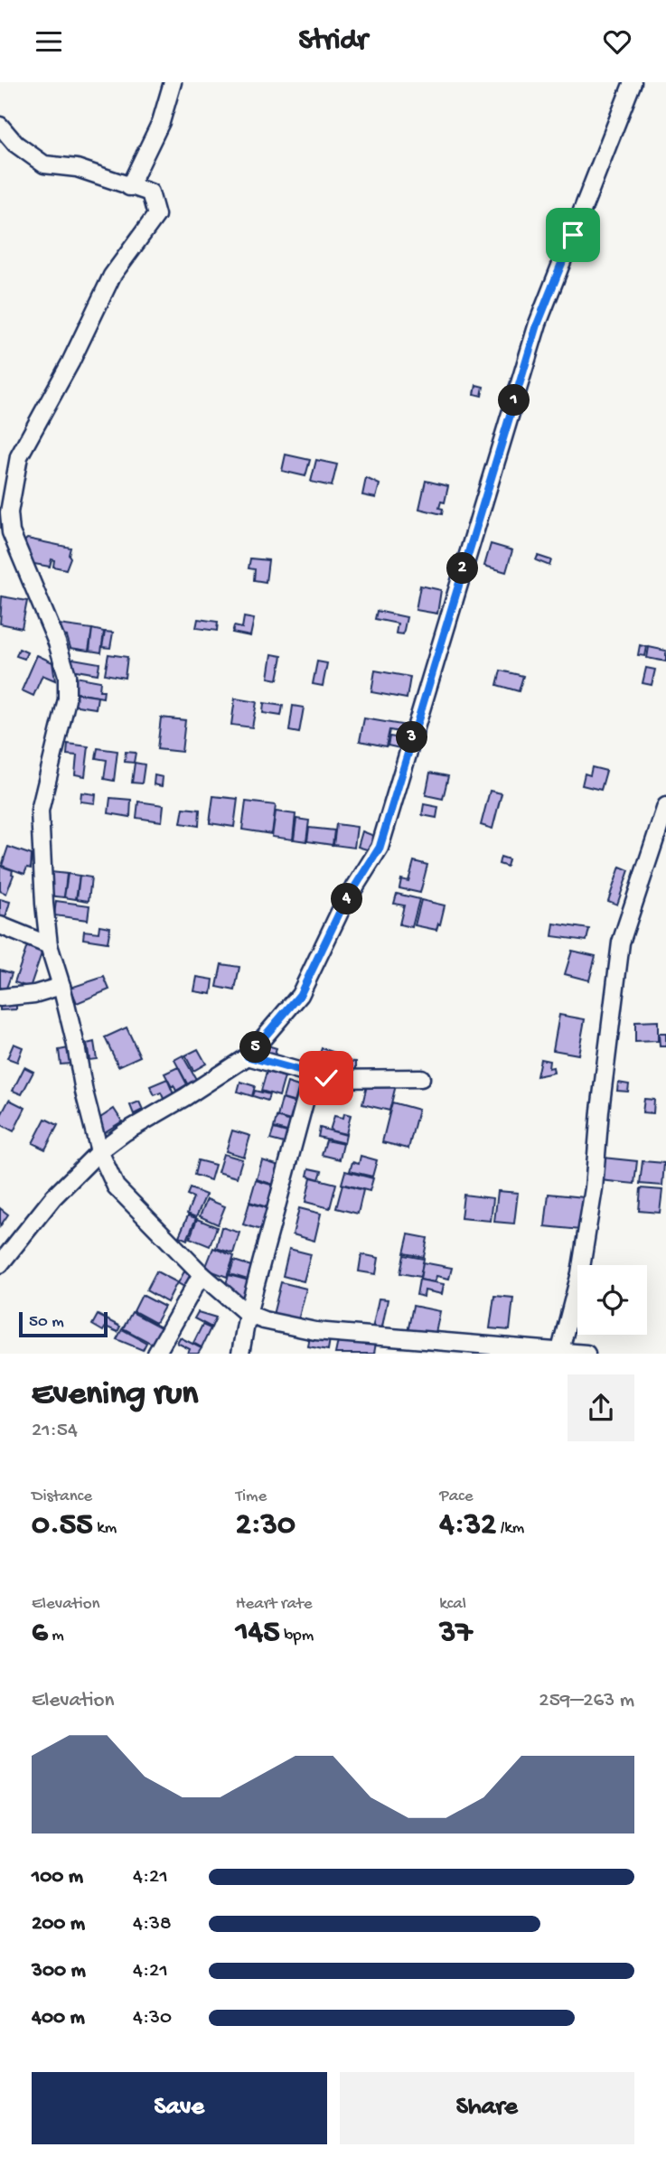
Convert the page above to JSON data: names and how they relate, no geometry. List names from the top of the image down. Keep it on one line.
{"scale_bar":"50 m","page":{"header":"Stridr","pins":["1","2","3","4","5"],"scale":"50 m","heading":["Evening run","21:54"],"stats":[["Distance","0.55 km"],["Time","2:30"],["Pace","4:32 /km"],["Elevation","6 m"],["Heart rate","145 bpm"],["kcal","37"]],"chart":["Elevation","259–263 m"],"list":[{"name":"100 m","note":"4:21"},{"name":"200 m","note":"4:38"},{"name":"300 m","note":"4:21"},{"name":"400 m","note":"4:30"}],"buttons":["Save","Share"]}}
